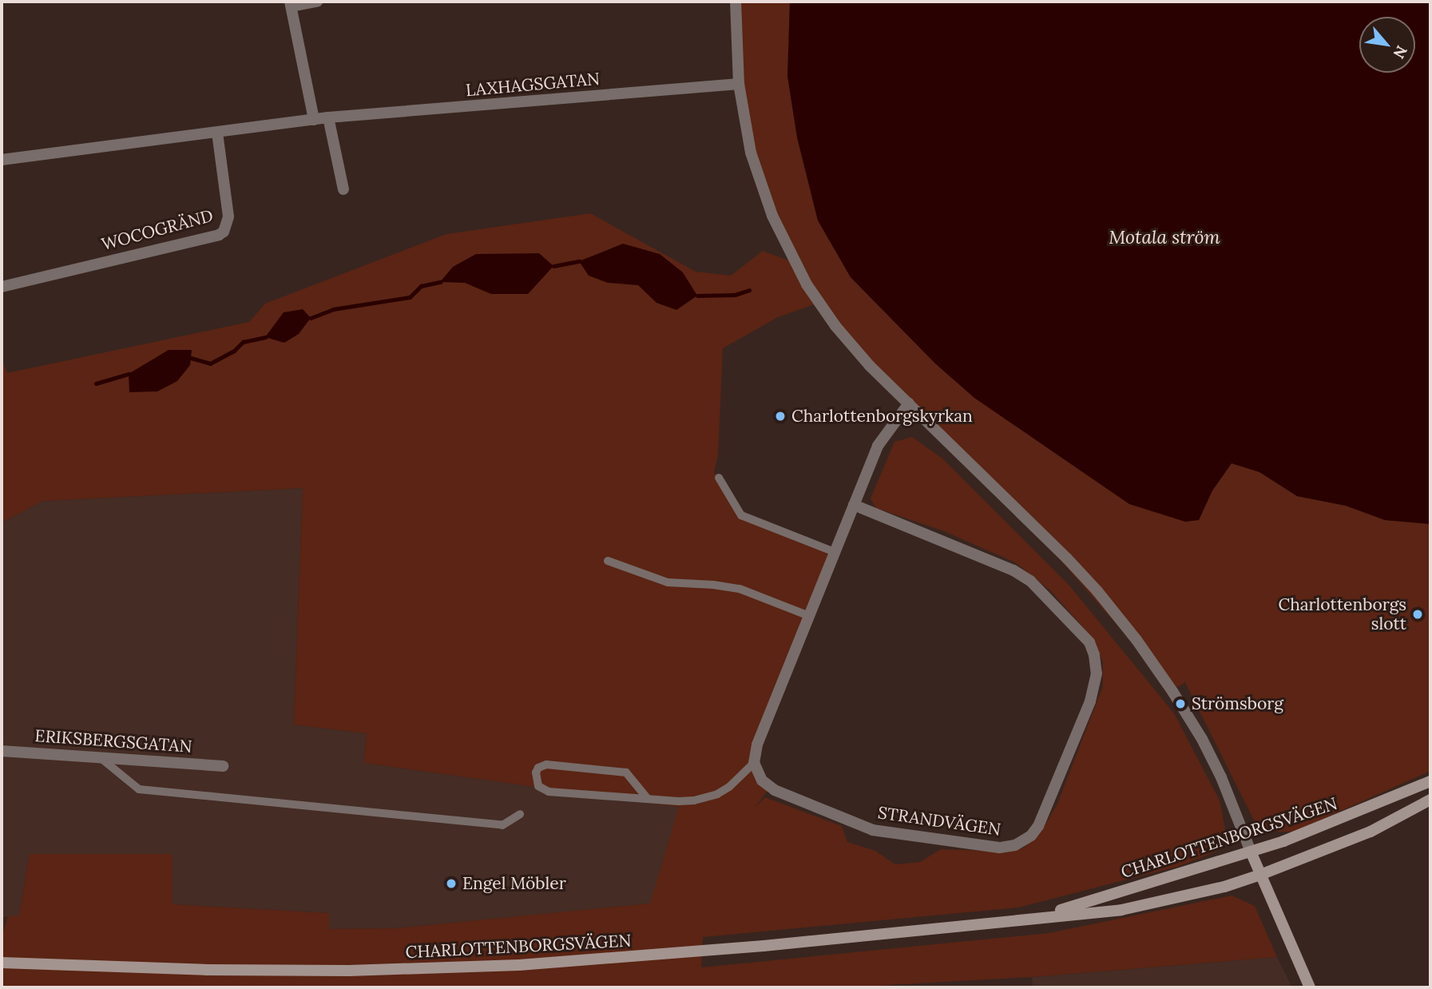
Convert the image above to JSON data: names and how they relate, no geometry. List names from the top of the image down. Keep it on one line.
{"streets":{"main road":["CHARLOTTENBORGSVÄGEN"],"street":["LAXHAGSGATAN","WOCOGRÄND","ERIKSBERGSGATAN","STRANDVÄGEN"]},"crossings":[["LAXHAGSGATAN","WOCOGRÄND"]],"water":["Motala ström"],"places":["Charlottenborgskyrkan","Charlottenborgs slott","Strömsborg","Engel Möbler"],"north":"bottom right"}
